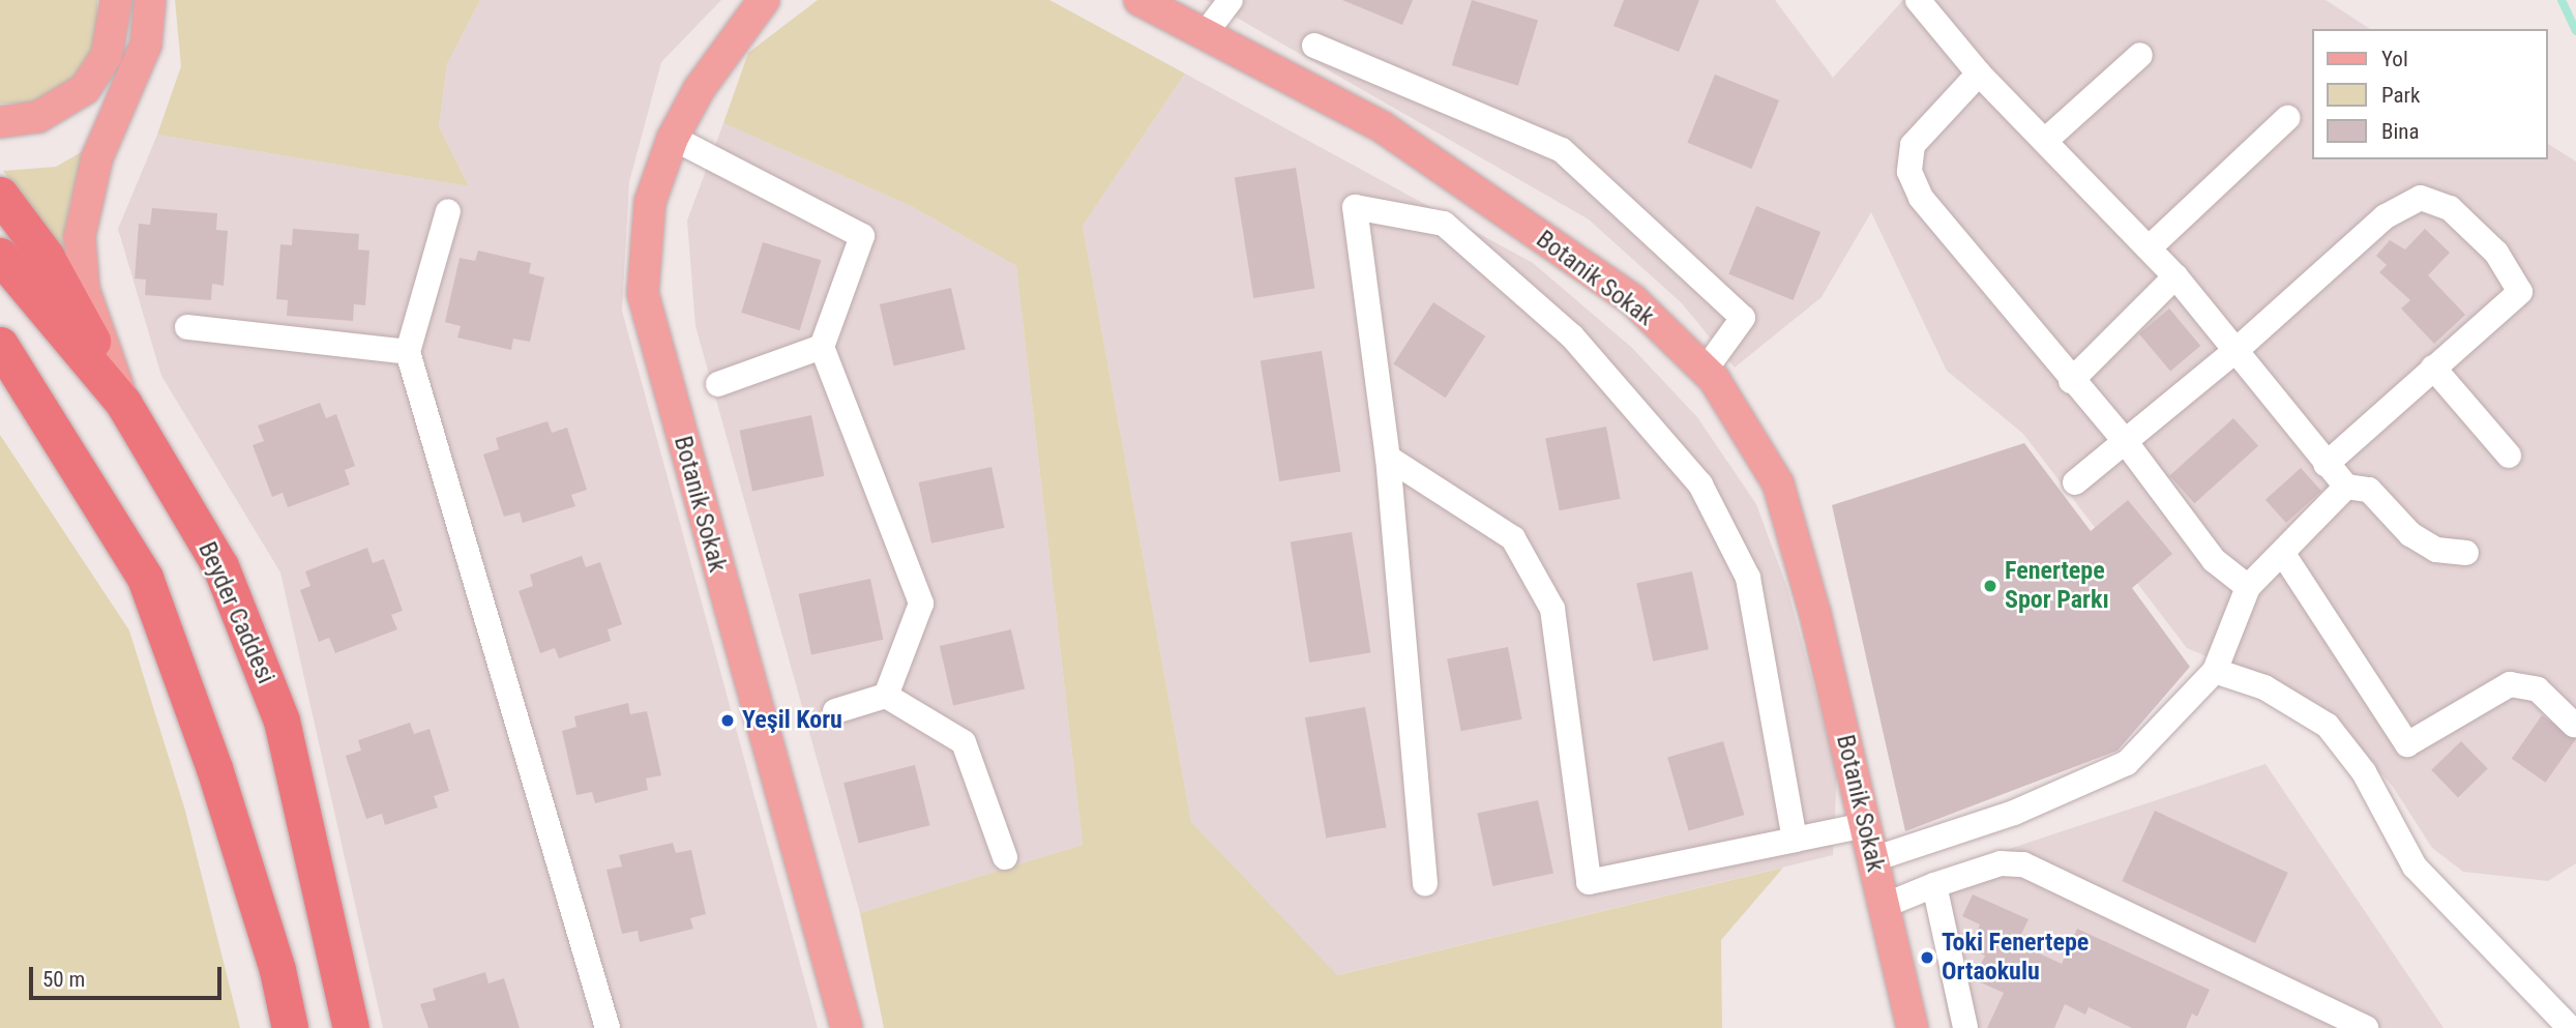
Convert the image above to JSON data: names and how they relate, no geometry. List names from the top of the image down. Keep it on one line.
{"streets":{"highway":["Beyder Caddesi"],"main road":["Botanik Sokak"]},"places":["Fenertepe Spor Parkı","Yeşil Koru","Toki Fenertepe Ortaokulu"],"legend":["Yol","Park","Bina"],"scale_bar":"50 m"}
